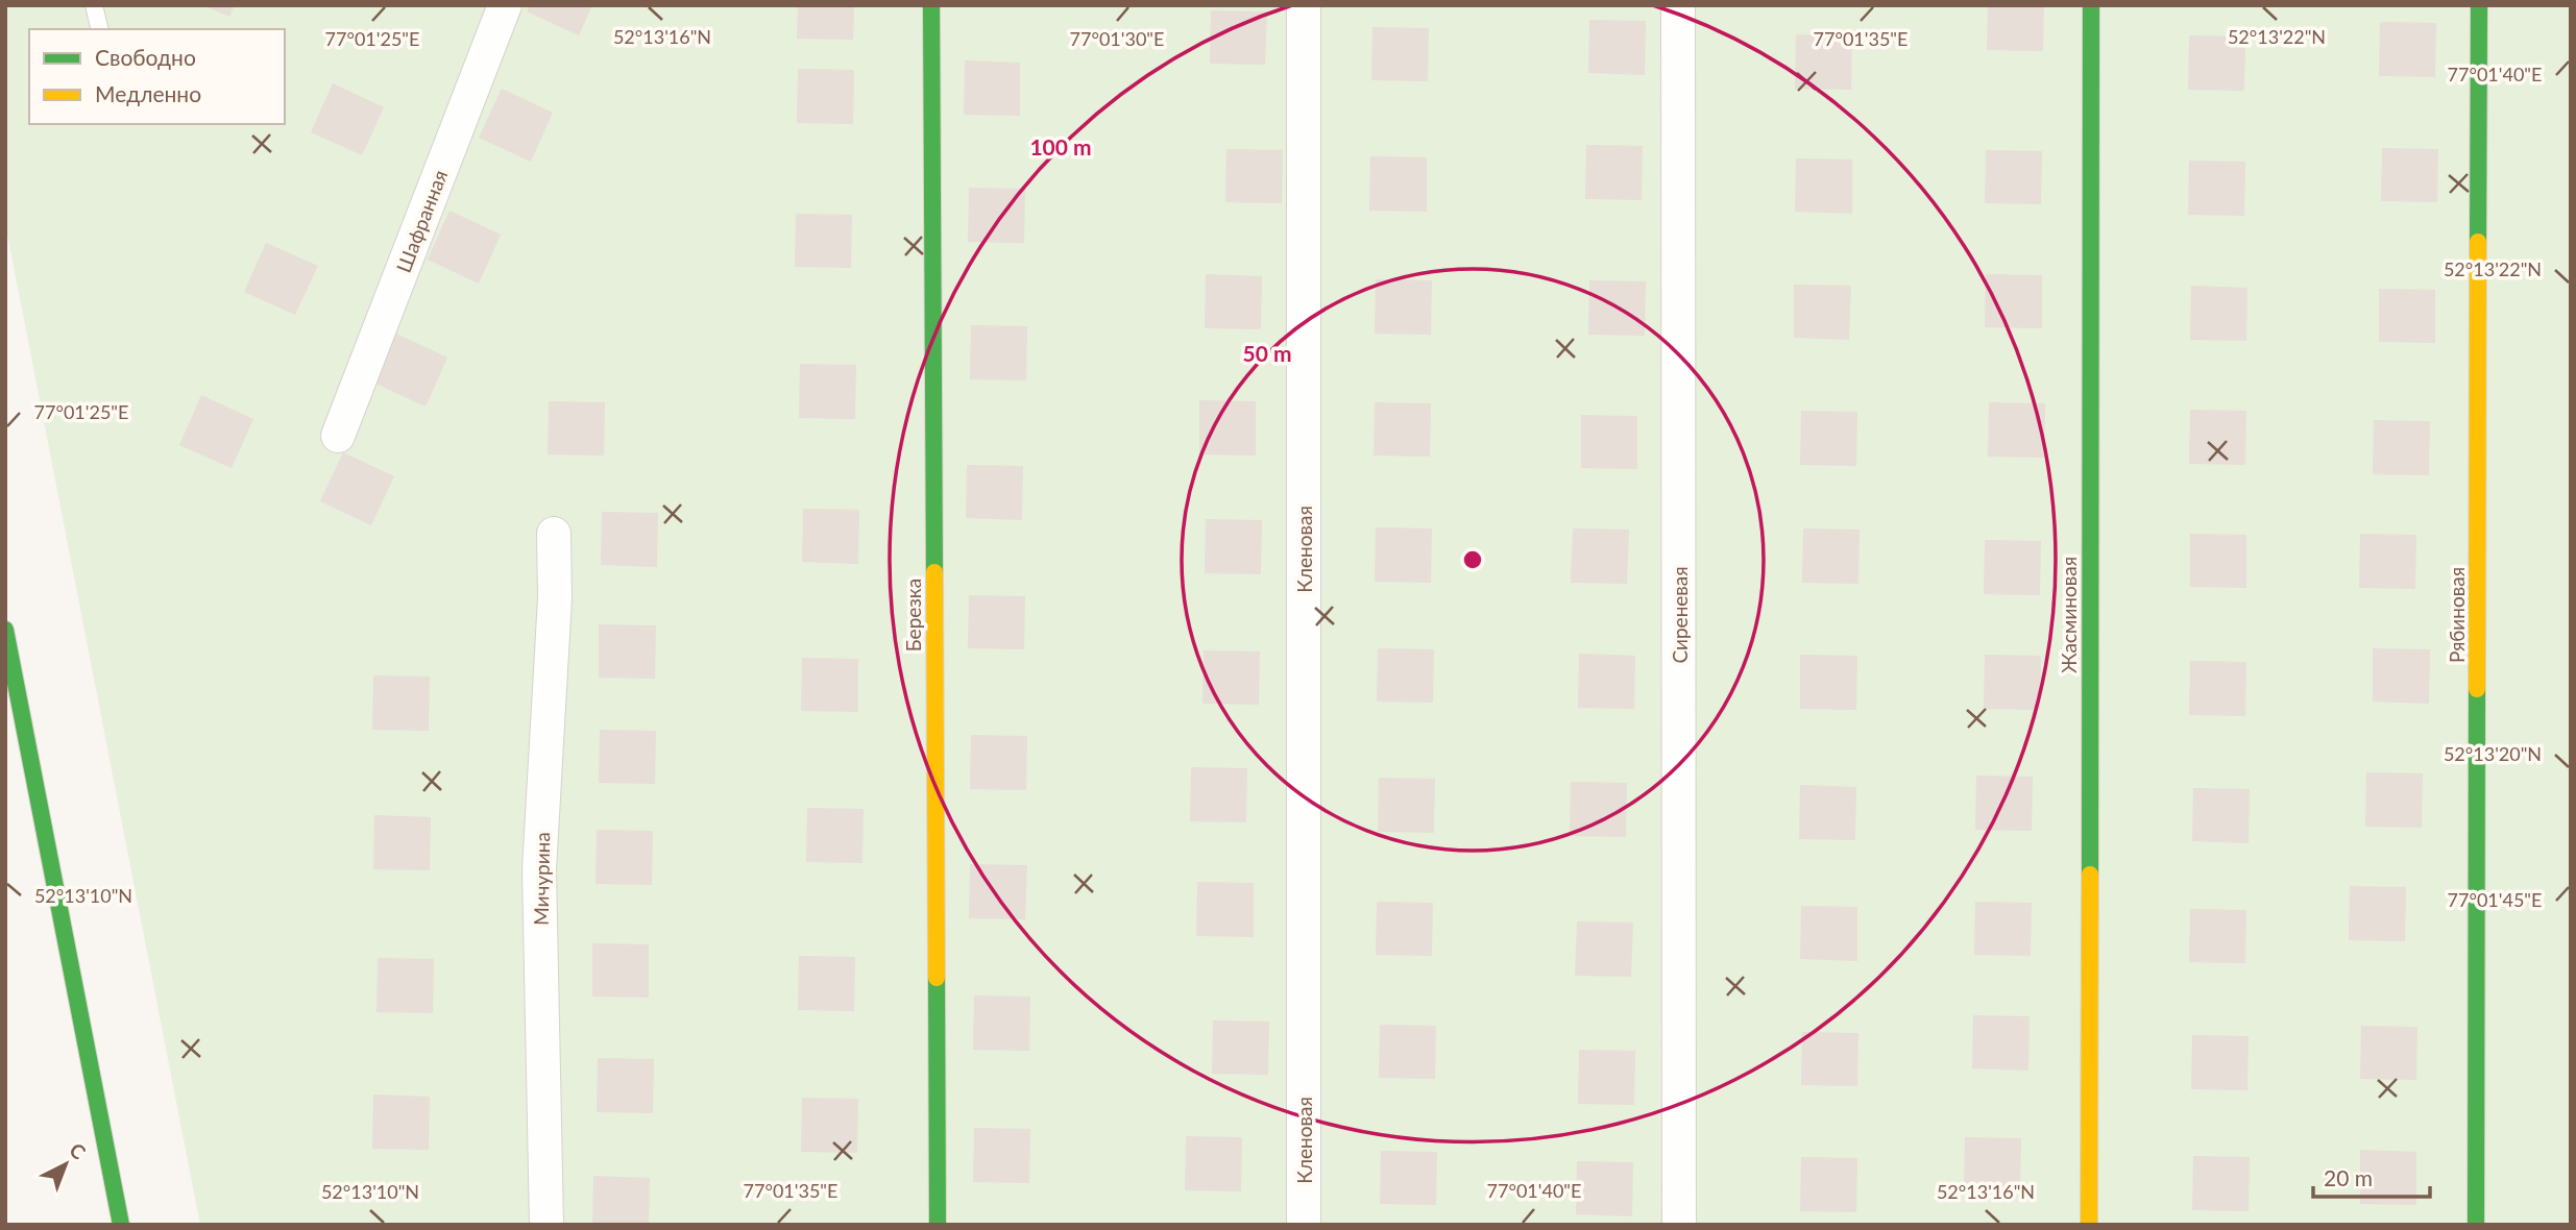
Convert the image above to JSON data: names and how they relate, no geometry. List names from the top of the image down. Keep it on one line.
{"streets":{"street":["Шафранная","Кленовая","Березка","Сиреневая","Жасминовая","Рябиновая","Мичурина"]},"legend":["Свободно","Медленно"],"scale_bar":"20 m","north":"top right","coordinates":["52°13'16\"N","52°13'22\"N","77°01'25\"E","77°01'30\"E","77°01'35\"E","77°01'40\"E","52°13'20\"N","52°13'10\"N","77°01'45\"E"],"rings":["100 m","50 m"]}
